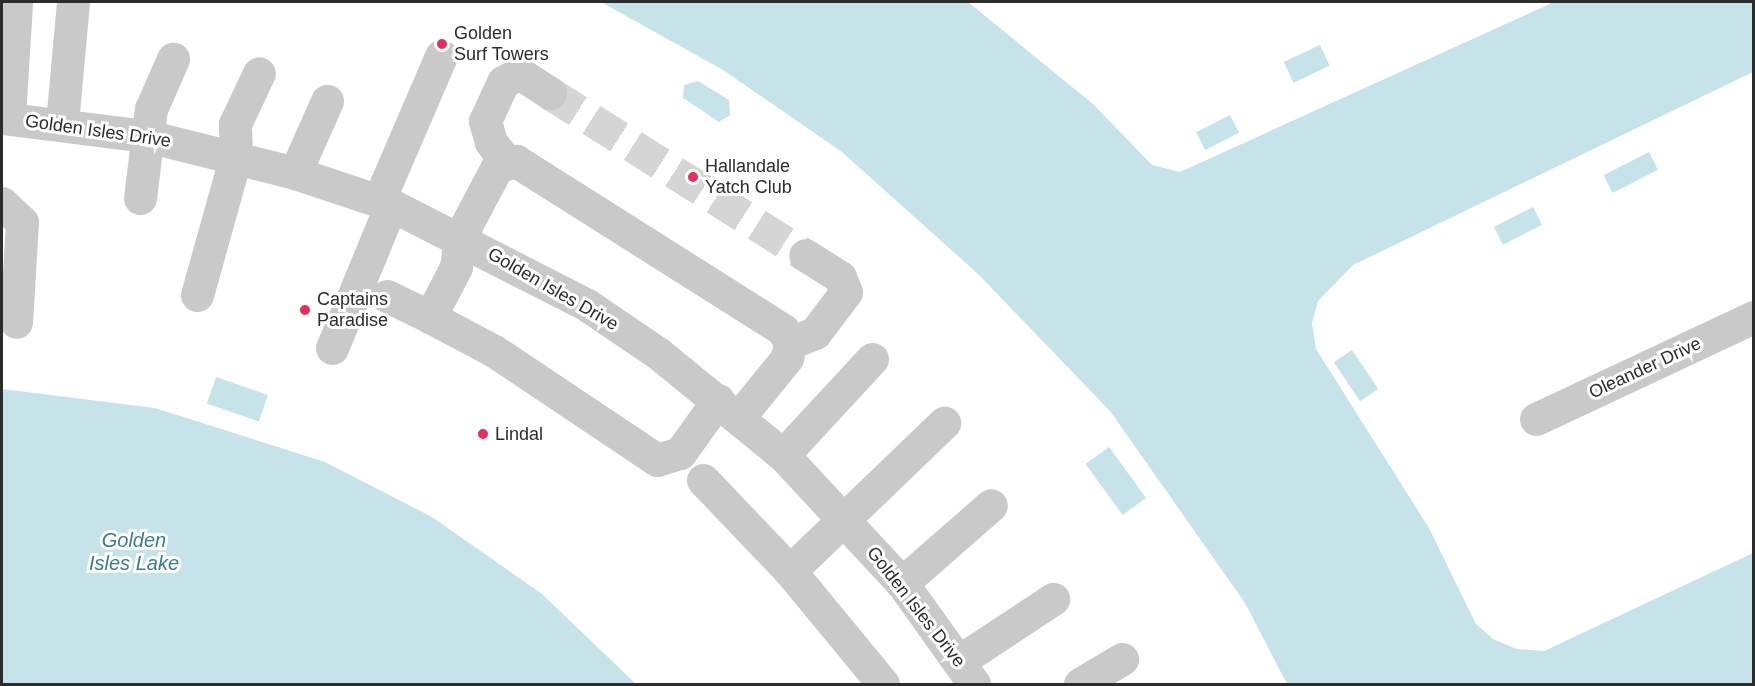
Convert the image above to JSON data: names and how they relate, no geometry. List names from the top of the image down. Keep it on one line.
{"streets":{"street":["Golden Isles Drive","Oleander Drive"]},"water":["Golden Isles Lake"],"places":["Golden Surf Towers","Hallandale Yatch Club","Captains Paradise","Lindal"]}
